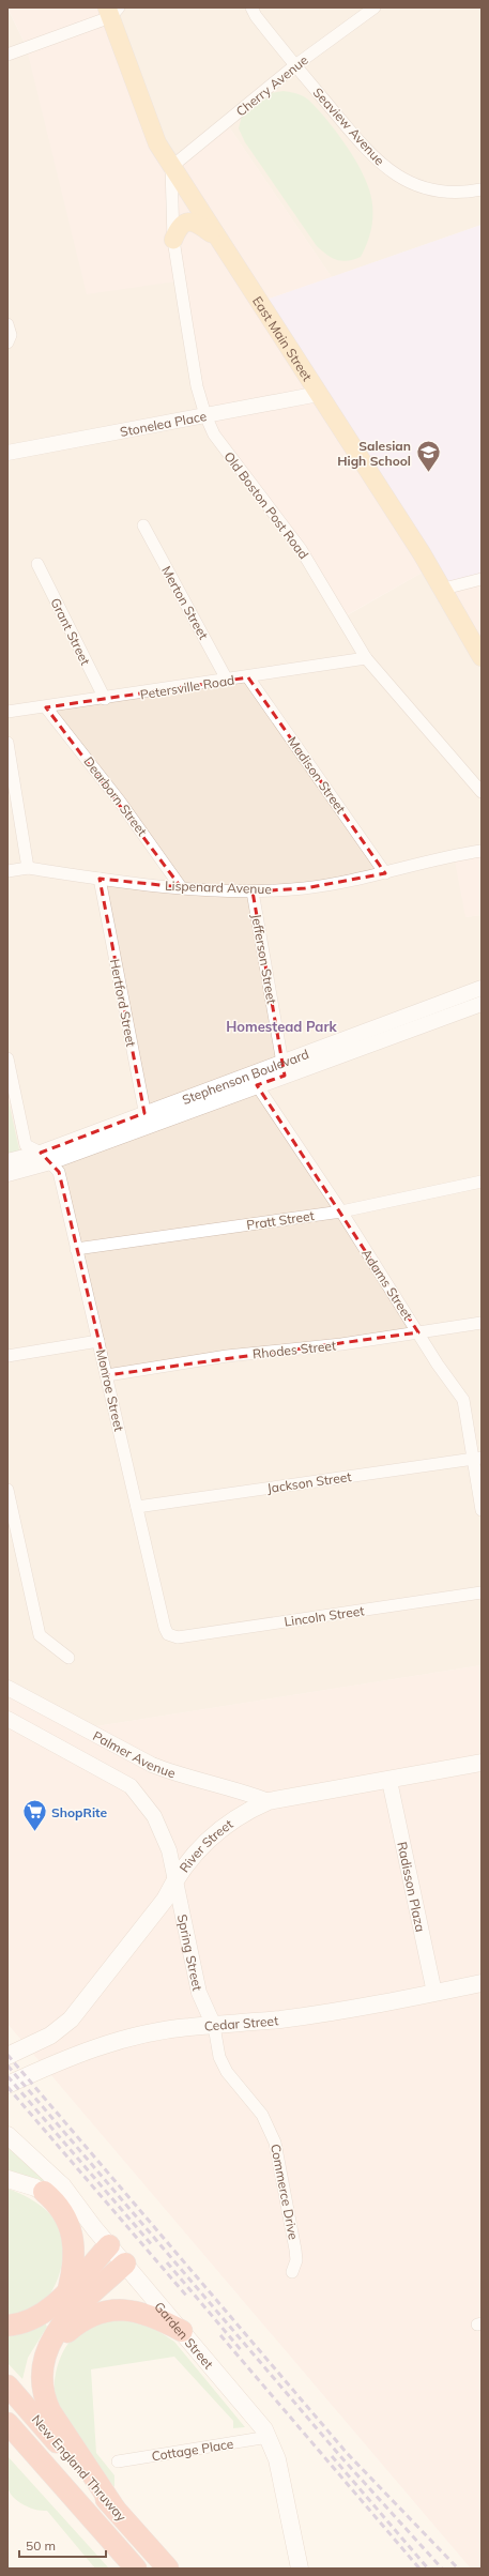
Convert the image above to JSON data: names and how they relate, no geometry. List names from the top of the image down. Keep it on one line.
{"streets":{"highway":["New England Thruway"],"main road":["East Main Street","River Street","Cedar Street","Garden Street"],"street":["Cherry Avenue","Seaview Avenue","Stonelea Place","Old Boston Post Road","Merton Street","Grant Street","Petersville Road","Madison Street","Dearborn Street","Lispenard Avenue","Jefferson Street","Hertford Street","Stephenson Boulevard","Pratt Street","Adams Street","Rhodes Street","Monroe Street","Jackson Street","Lincoln Street","Palmer Avenue","Radisson Plaza","Spring Street","Commerce Drive","Cottage Place"]},"crossings":[["Cherry Avenue","Seaview Avenue"],["Cherry Avenue","East Main Street"],["Cherry Avenue","Old Boston Post Road"],["East Main Street","Stonelea Place"],["East Main Street","Old Boston Post Road"],["Stonelea Place","Old Boston Post Road"],["Old Boston Post Road","Petersville Road"],["Merton Street","Petersville Road"],["Grant Street","Petersville Road"],["Petersville Road","Madison Street"],["Petersville Road","Dearborn Street"],["Madison Street","Lispenard Avenue"],["Dearborn Street","Lispenard Avenue"],["Lispenard Avenue","Jefferson Street"],["Lispenard Avenue","Hertford Street"],["Jefferson Street","Stephenson Boulevard"],["Hertford Street","Stephenson Boulevard"],["Stephenson Boulevard","Adams Street"],["Stephenson Boulevard","Monroe Street"],["Pratt Street","Adams Street"],["Pratt Street","Monroe Street"],["Adams Street","Rhodes Street"],["Adams Street","Jackson Street"],["Rhodes Street","Monroe Street"],["Monroe Street","Jackson Street"],["Monroe Street","Lincoln Street"],["Palmer Avenue","River Street"],["River Street","Radisson Plaza"],["River Street","Spring Street"],["Radisson Plaza","Cedar Street"],["Spring Street","Cedar Street"],["Spring Street","Commerce Drive"],["Cedar Street","Commerce Drive"],["Garden Street","Cottage Place"]],"districts":["Homestead Park"],"places":{"school or university":["Salesian High School"],"supermarket":["ShopRite"]},"scale_bar":"50 m"}
